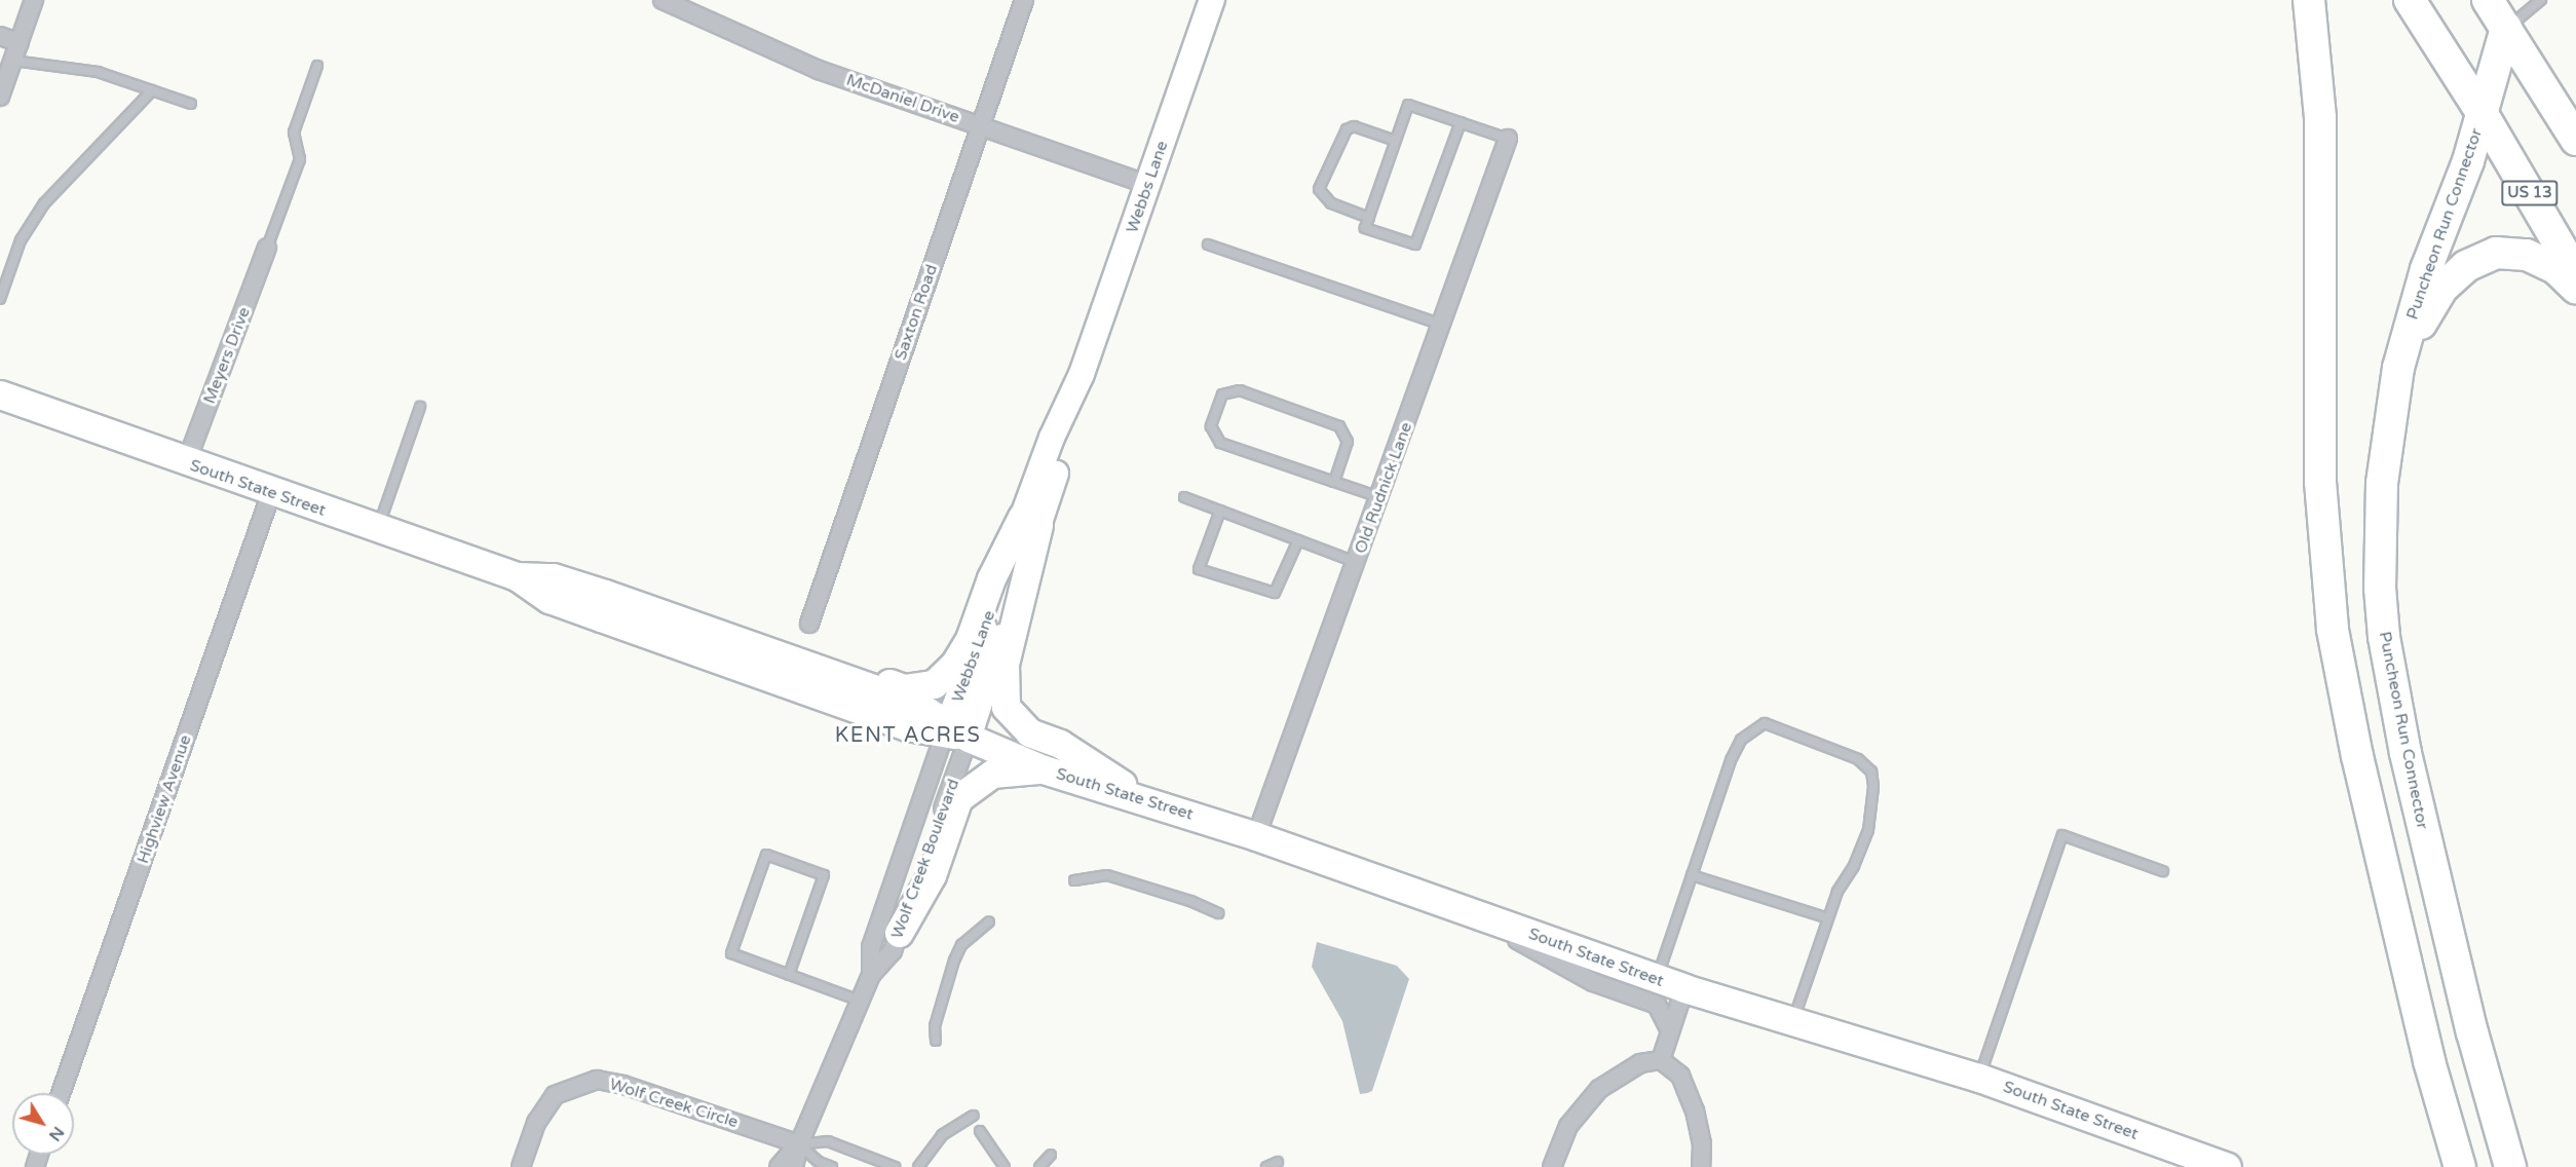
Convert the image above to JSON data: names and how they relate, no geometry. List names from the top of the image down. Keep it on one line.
{"streets":{"highway":["US 13","Puncheon Run Connector"],"main road":["South State Street"],"street":["McDaniel Drive","Webbs Lane","Saxton Road","Meyers Drive","Old Rudnick Lane","Highview Avenue","Wolf Creek Boulevard","Wolf Creek Circle"]},"crossings":[["McDaniel Drive","Webbs Lane"],["McDaniel Drive","Saxton Road"],["Webbs Lane","South State Street"],["Webbs Lane","Wolf Creek Boulevard"],["US 13","Puncheon Run Connector"],["Meyers Drive","South State Street"],["South State Street","Old Rudnick Lane"],["South State Street","Highview Avenue"],["South State Street","Wolf Creek Boulevard"],["Wolf Creek Boulevard","Wolf Creek Circle"]],"districts":["KENT ACRES"],"north":"bottom right"}
